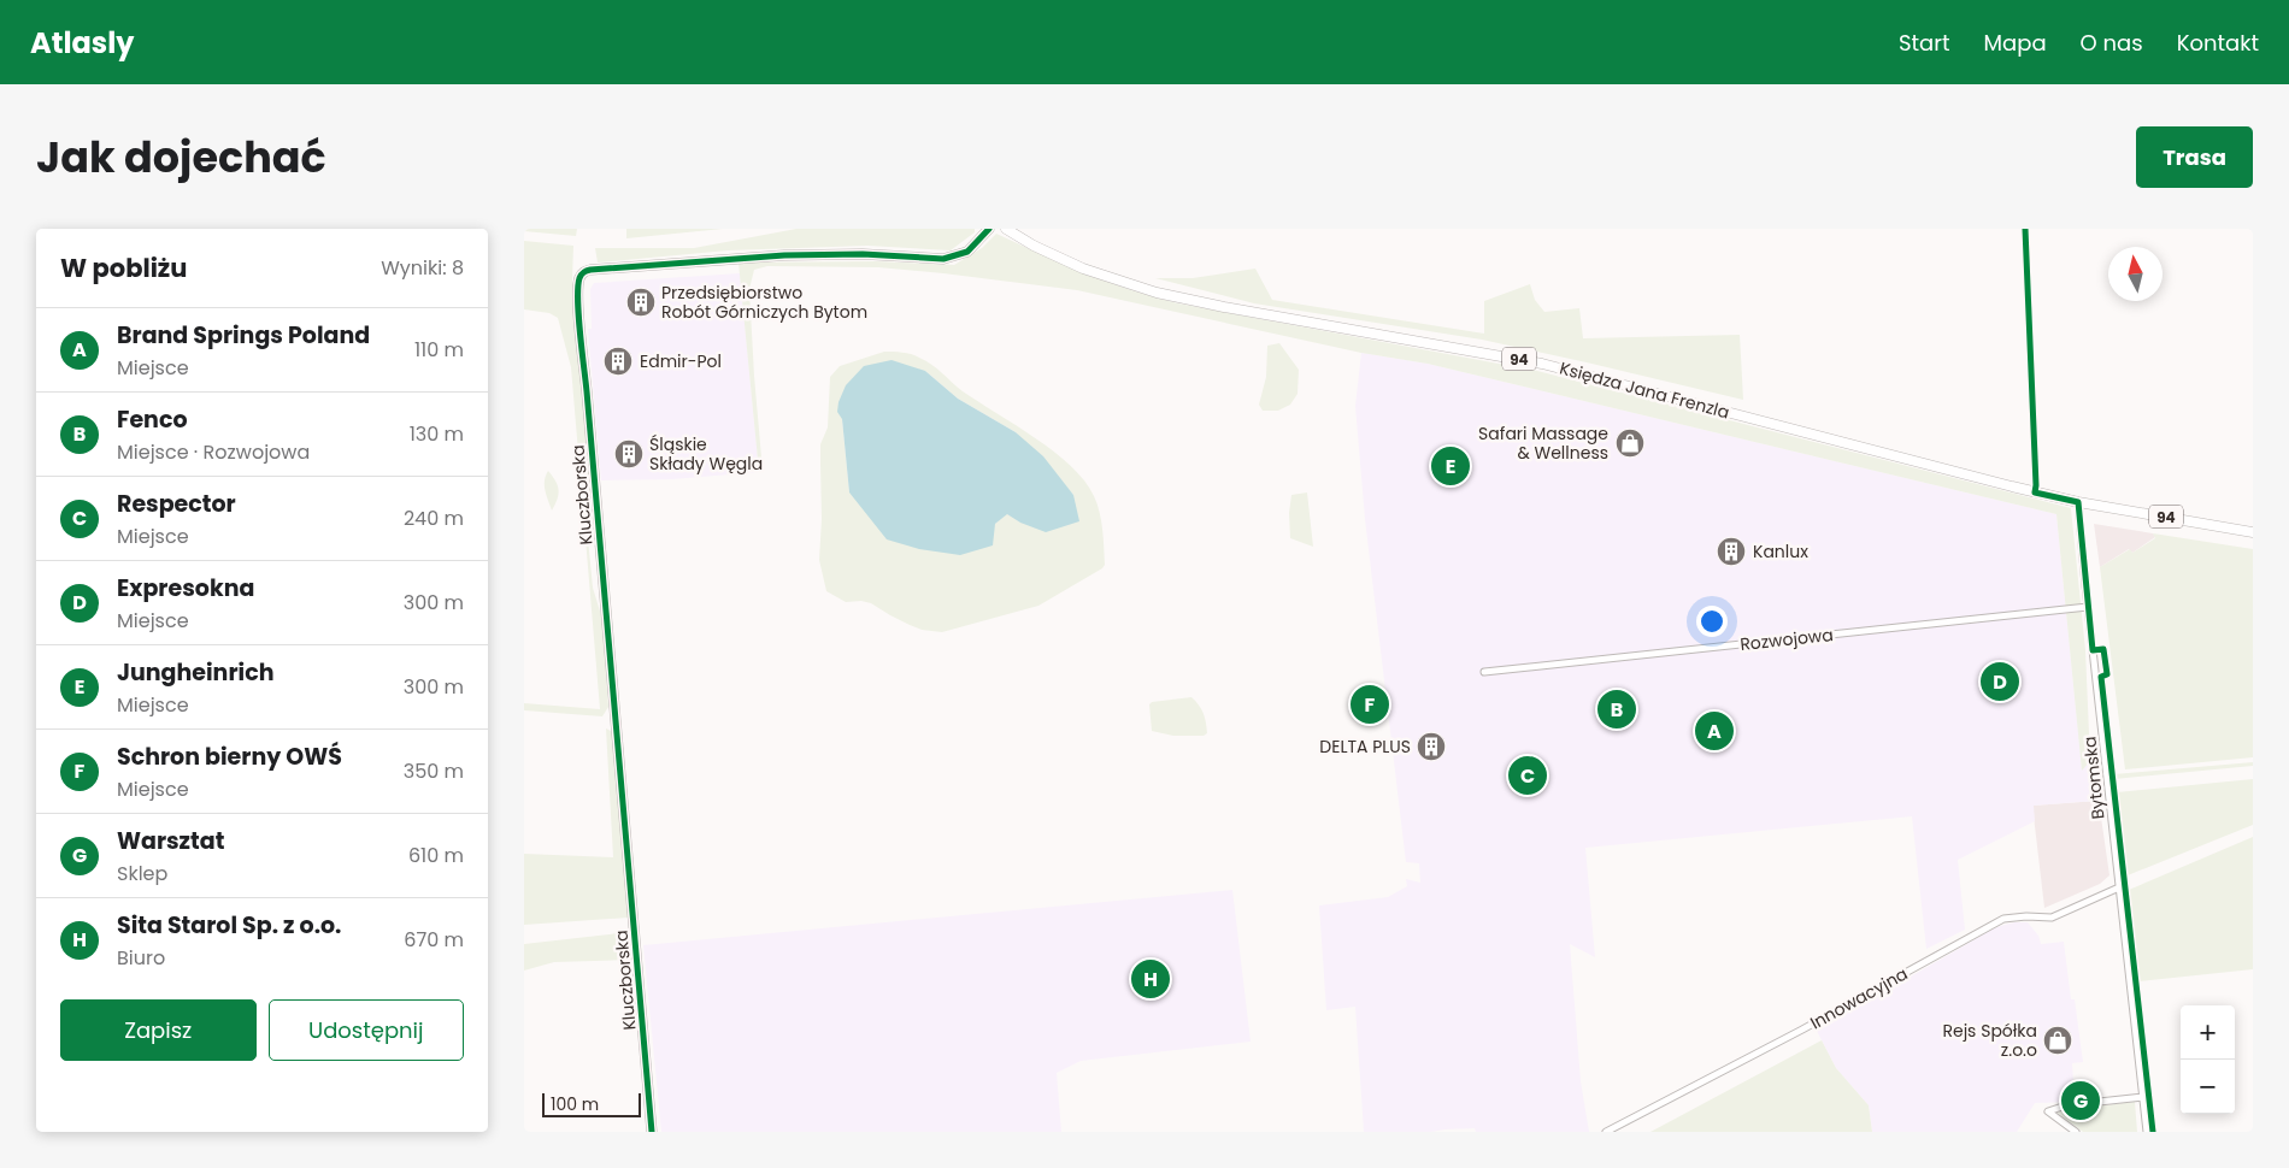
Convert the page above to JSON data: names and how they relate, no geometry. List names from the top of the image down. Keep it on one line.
{"streets":{"main road":["94","Księdza Jana Frenzla"],"street":["Kluczborska","Rozwojowa","Bytomska","Innowacyjna"]},"crossings":[["Księdza Jana Frenzla","Bytomska"],["Rozwojowa","Bytomska"],["Bytomska","Innowacyjna"]],"places":{"building":["Przedsiębiorstwo Robót Górniczych Bytom","Edmir-Pol","Śląskie Składy Węgla","Kanlux","DELTA PLUS"],"shop":["Safari Massage & Wellness","Rejs Spółka z.o.o"]},"scale_bar":"100 m","north":"top","page":{"header":"Atlasly","nav":["Start","Mapa","O nas","Kontakt"],"title":"Jak dojechać","buttons":["Trasa",["Zapisz","Udostępnij"]],"heading":["W pobliżu","Wyniki: 8"],"list":[{"mark":"A","name":"Brand Springs Poland","note":"Miejsce","value":"110 m"},{"mark":"B","name":"Fenco","note":"Miejsce · Rozwojowa","value":"130 m"},{"mark":"C","name":"Respector","note":"Miejsce","value":"240 m"},{"mark":"D","name":"Expresokna","note":"Miejsce","value":"300 m"},{"mark":"E","name":"Jungheinrich","note":"Miejsce","value":"300 m"},{"mark":"F","name":"Schron bierny OWŚ","note":"Miejsce","value":"350 m"},{"mark":"G","name":"Warsztat","note":"Sklep","value":"610 m"},{"mark":"H","name":"Sita Starol Sp. z o.o.","note":"Biuro","value":"670 m"}],"pins":["E","D","F","B","A","C","H","G"],"map_buttons":["+","−"],"scale":"100 m"}}
